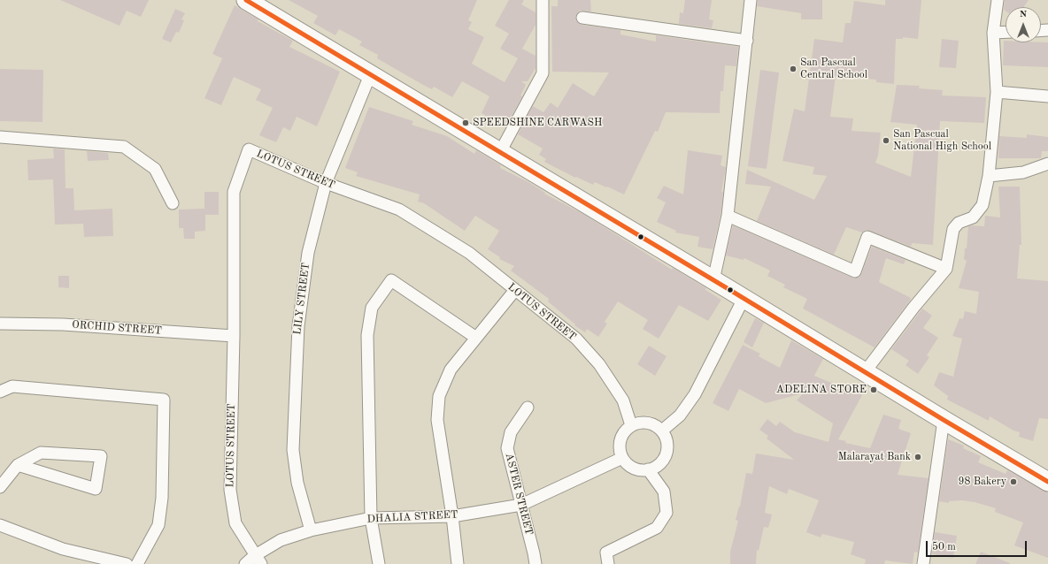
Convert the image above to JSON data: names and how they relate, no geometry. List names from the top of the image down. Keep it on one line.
{"streets":{"street":["LOTUS STREET","LILY STREET","ORCHID STREET","ASTER STREET","DHALIA STREET"]},"crossings":[["LOTUS STREET","LILY STREET"],["LOTUS STREET","ORCHID STREET"],["LOTUS STREET","DHALIA STREET"],["LILY STREET","DHALIA STREET"],["ASTER STREET","DHALIA STREET"]],"places":["San Pascual Central School","SPEEDSHINE CARWASH","San Pascual National High School","ADELINA STORE","Malarayat Bank","98 Bakery"],"scale_bar":"50 m","north":"top"}
